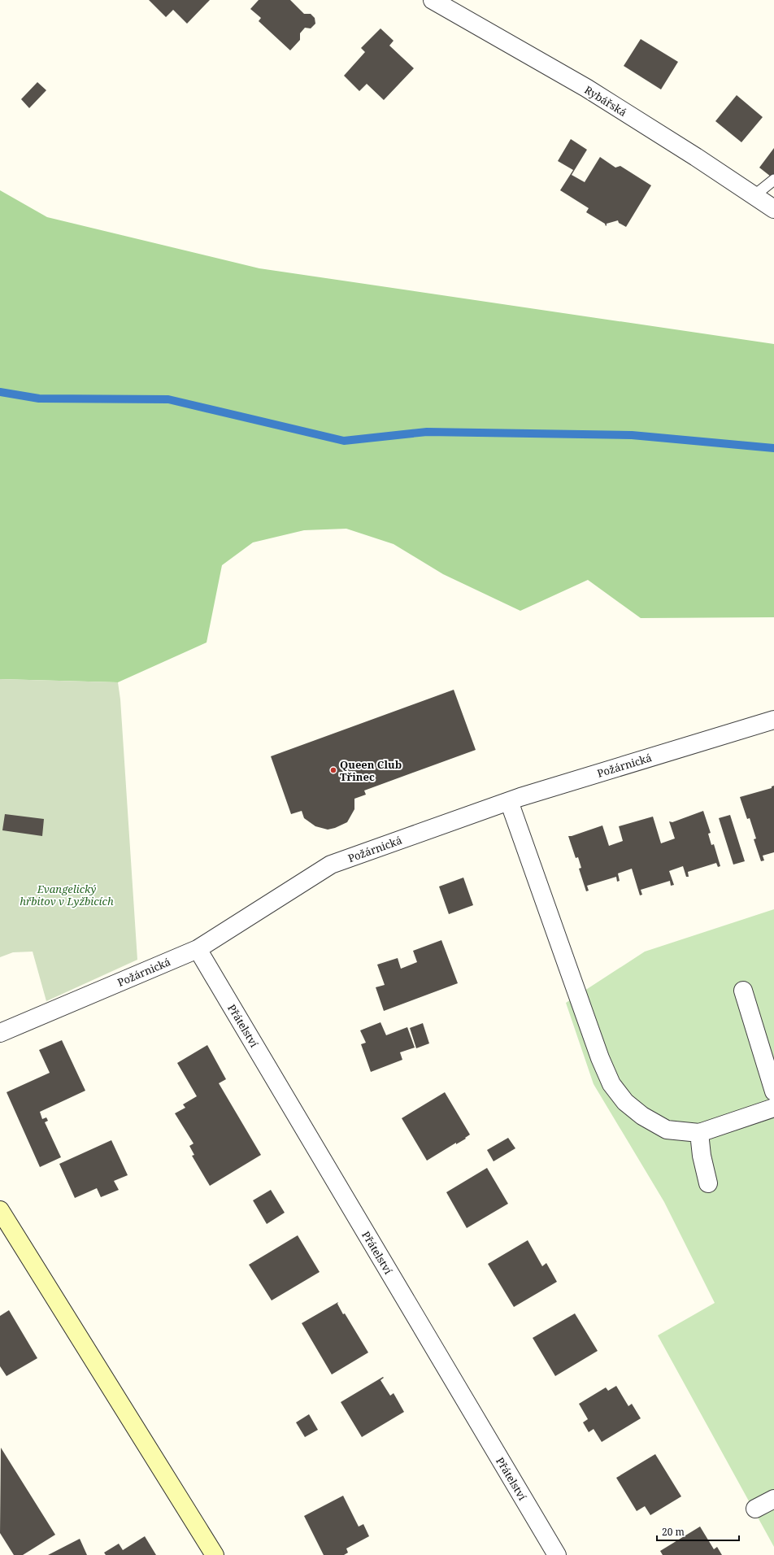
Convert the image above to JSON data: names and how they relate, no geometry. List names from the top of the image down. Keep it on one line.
{"streets":{"street":["Rybářská","Požárnická","Přátelství"]},"crossings":[["Požárnická","Přátelství"]],"parks":["Evangelický hřbitov v Lyžbicích"],"places":["Queen Club Třinec"],"scale_bar":"20 m"}
